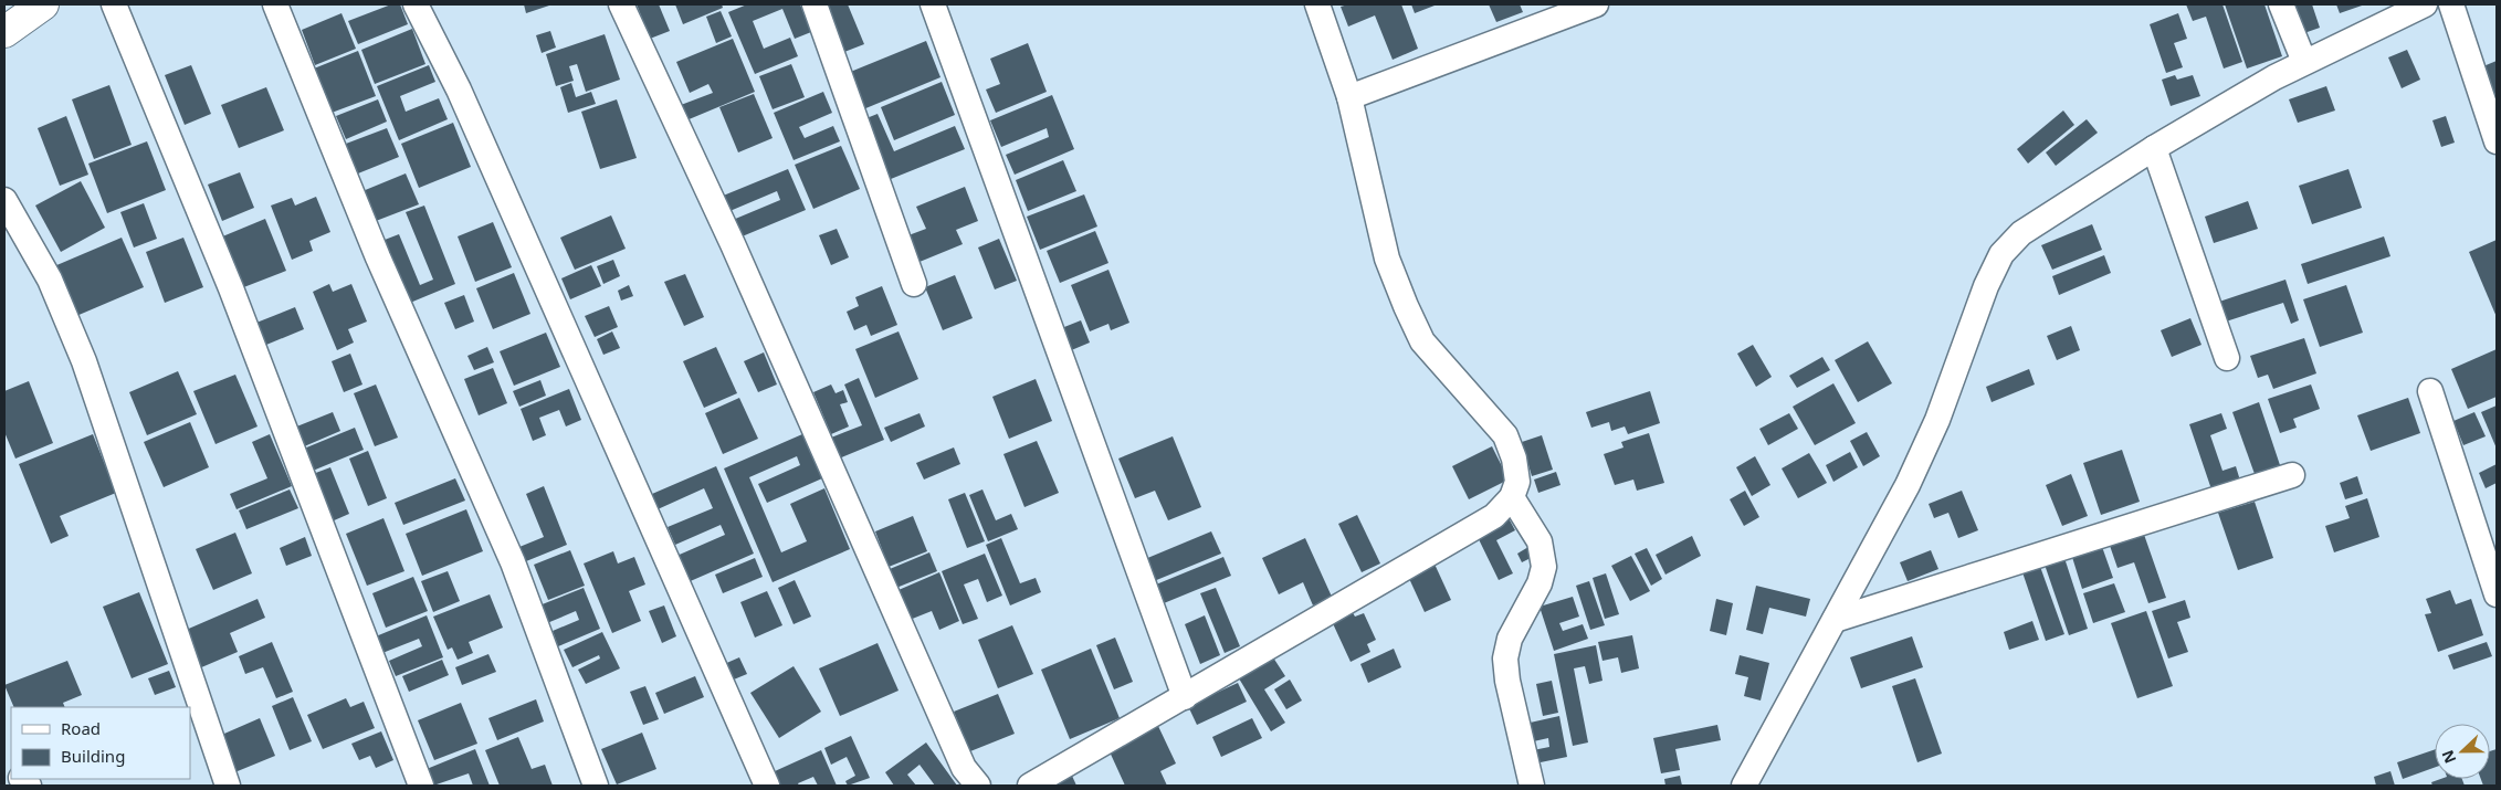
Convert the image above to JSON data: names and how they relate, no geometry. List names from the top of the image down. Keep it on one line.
{"legend":["Road","Building"],"north":"left"}
